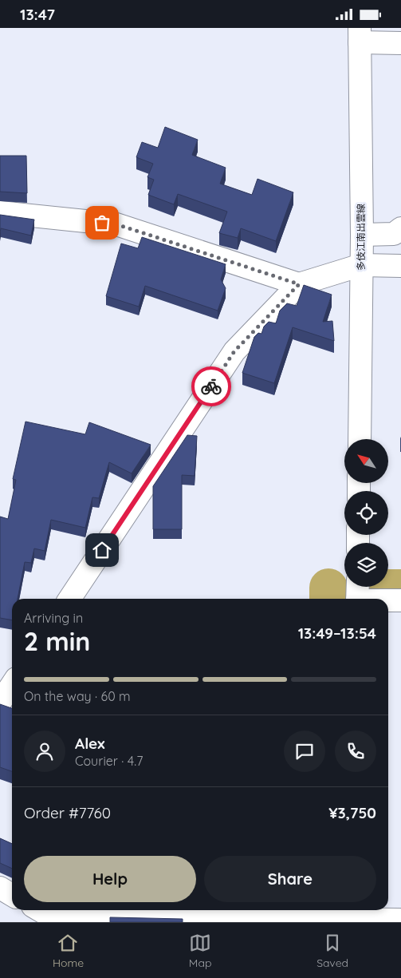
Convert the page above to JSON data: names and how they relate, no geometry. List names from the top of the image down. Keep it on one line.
{"streets":{"street":["多伎江南出雲線"]},"north":"top left","page":{"status":"13:47","heading":["2 min","Arriving in","13:49–13:54"],"panel":["Alex","Courier · 4.7","Order #7760","¥3,750"],"bar":"On the way · 60 m","buttons":["Help","Share"],"tabs":["Home","Map","Saved"]}}
